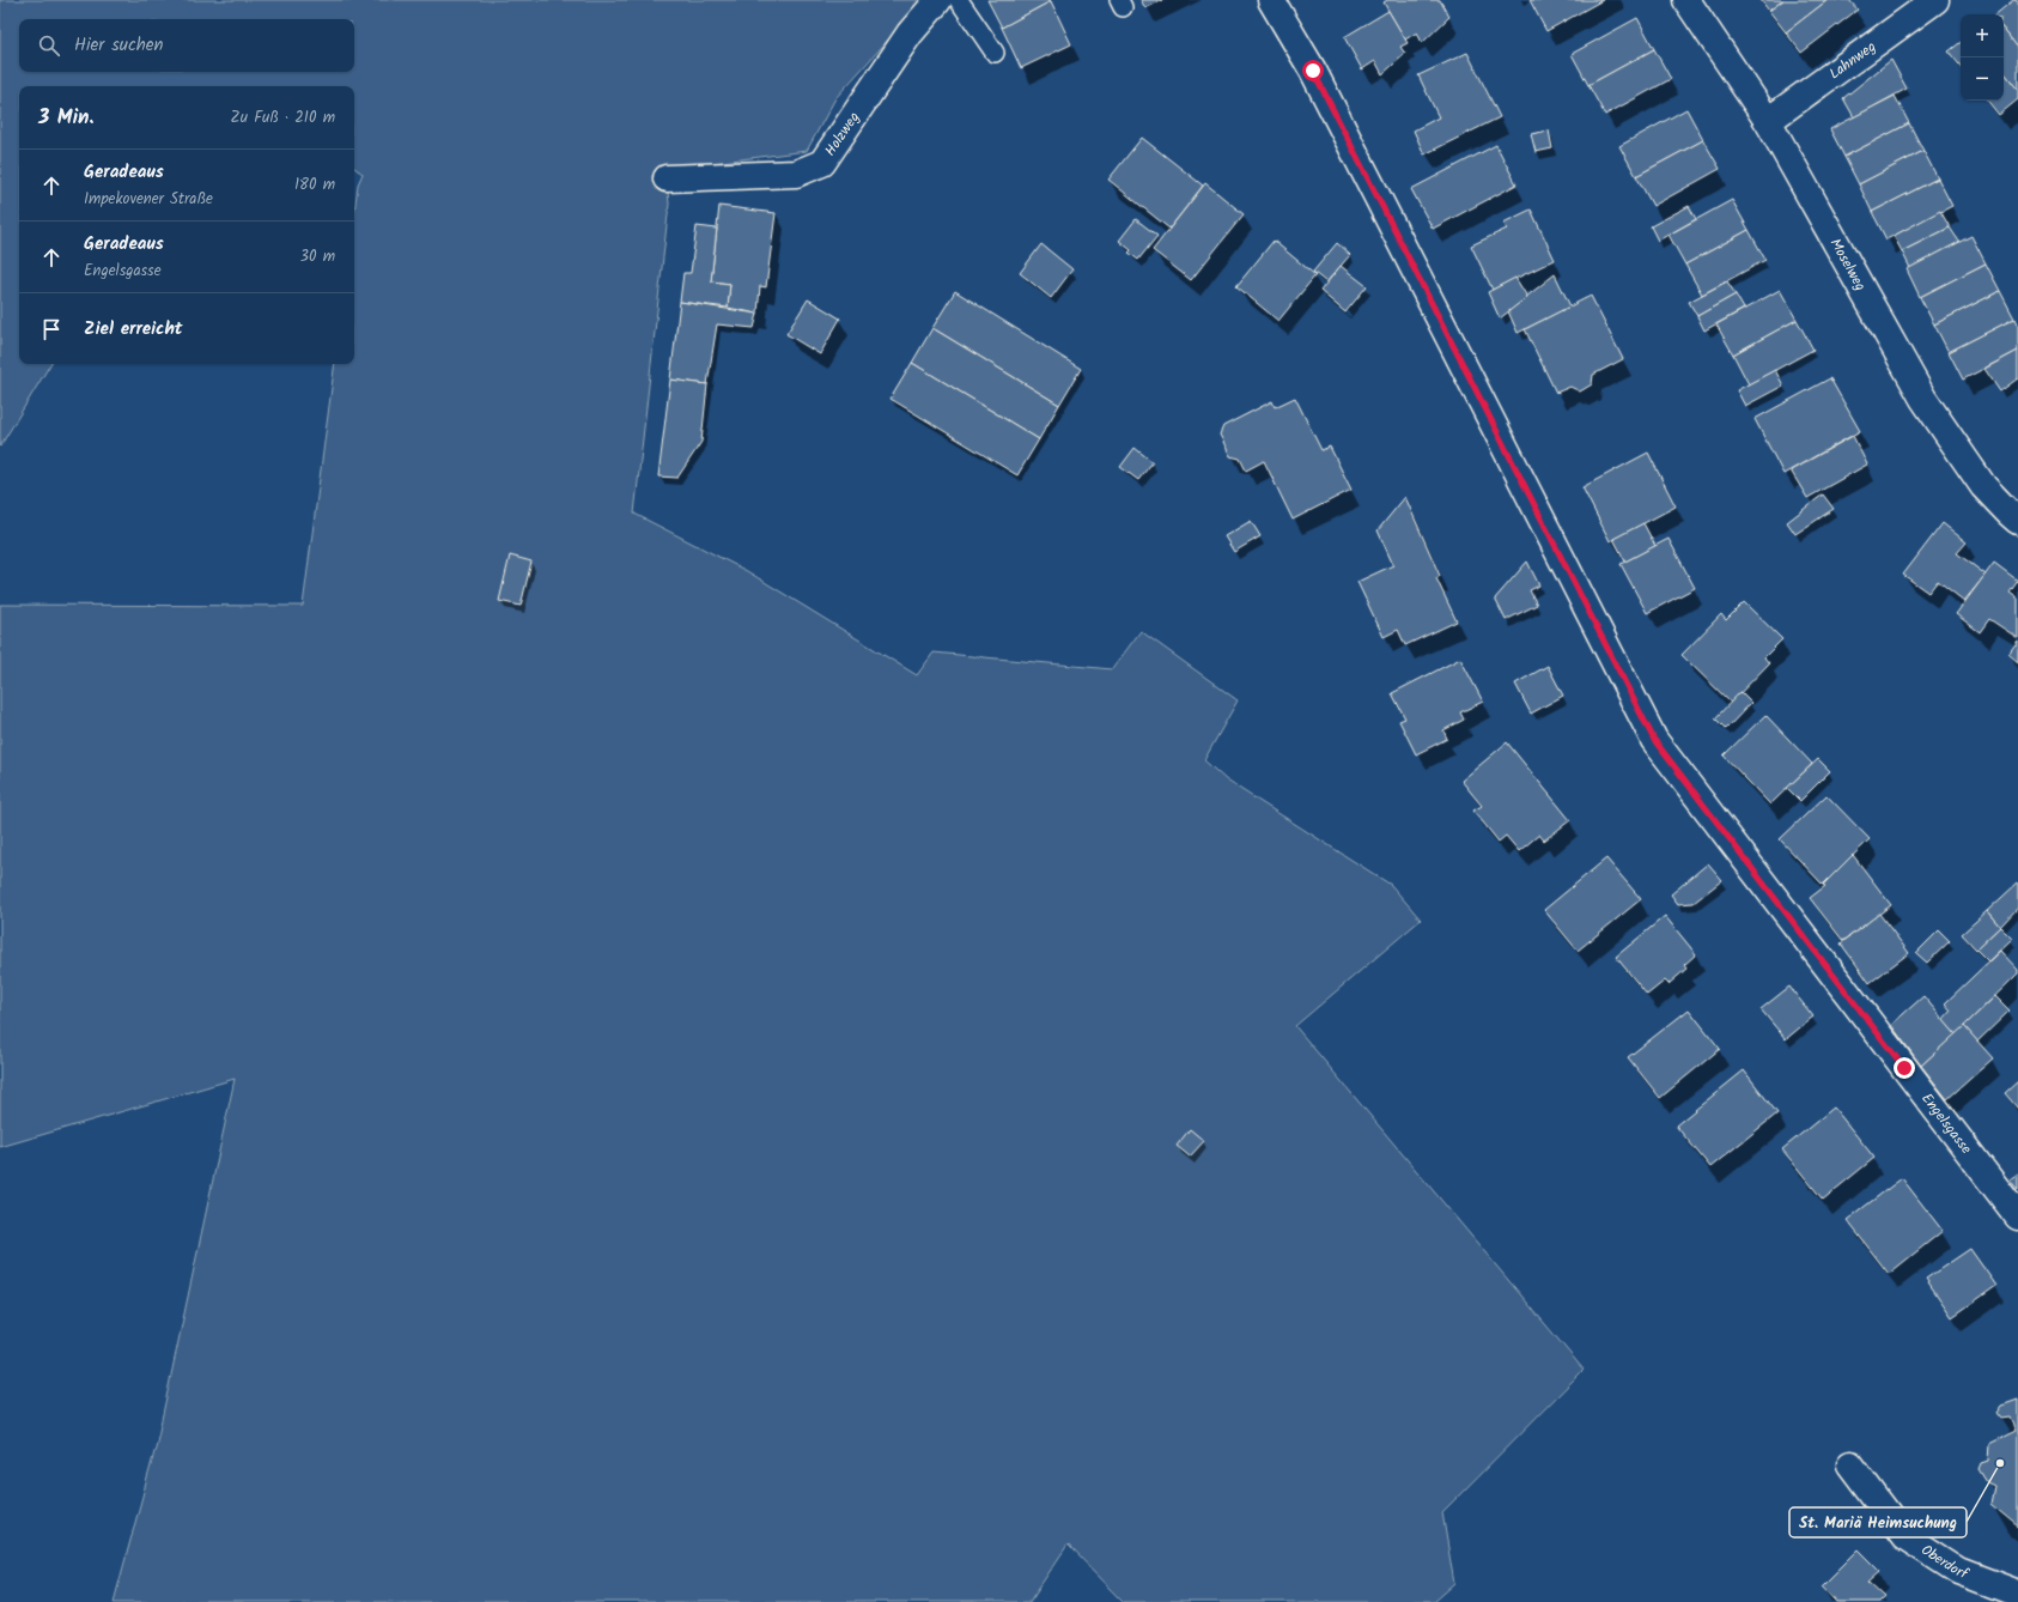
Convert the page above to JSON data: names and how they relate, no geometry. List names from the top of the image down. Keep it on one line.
{"streets":{"street":["Lahnweg","Holzweg","Moselweg","Engelsgasse","Oberdorf"]},"crossings":[["Lahnweg","Moselweg"]],"places":["St. Mariä Heimsuchung"],"page":{"map_buttons":["+","−"],"search":"Hier suchen","heading":["3 Min.","Zu Fuß · 210 m"],"list":[["Geradeaus","Impekovener Straße","180 m"],["Geradeaus","Engelsgasse","30 m"],"Ziel erreicht"]}}
